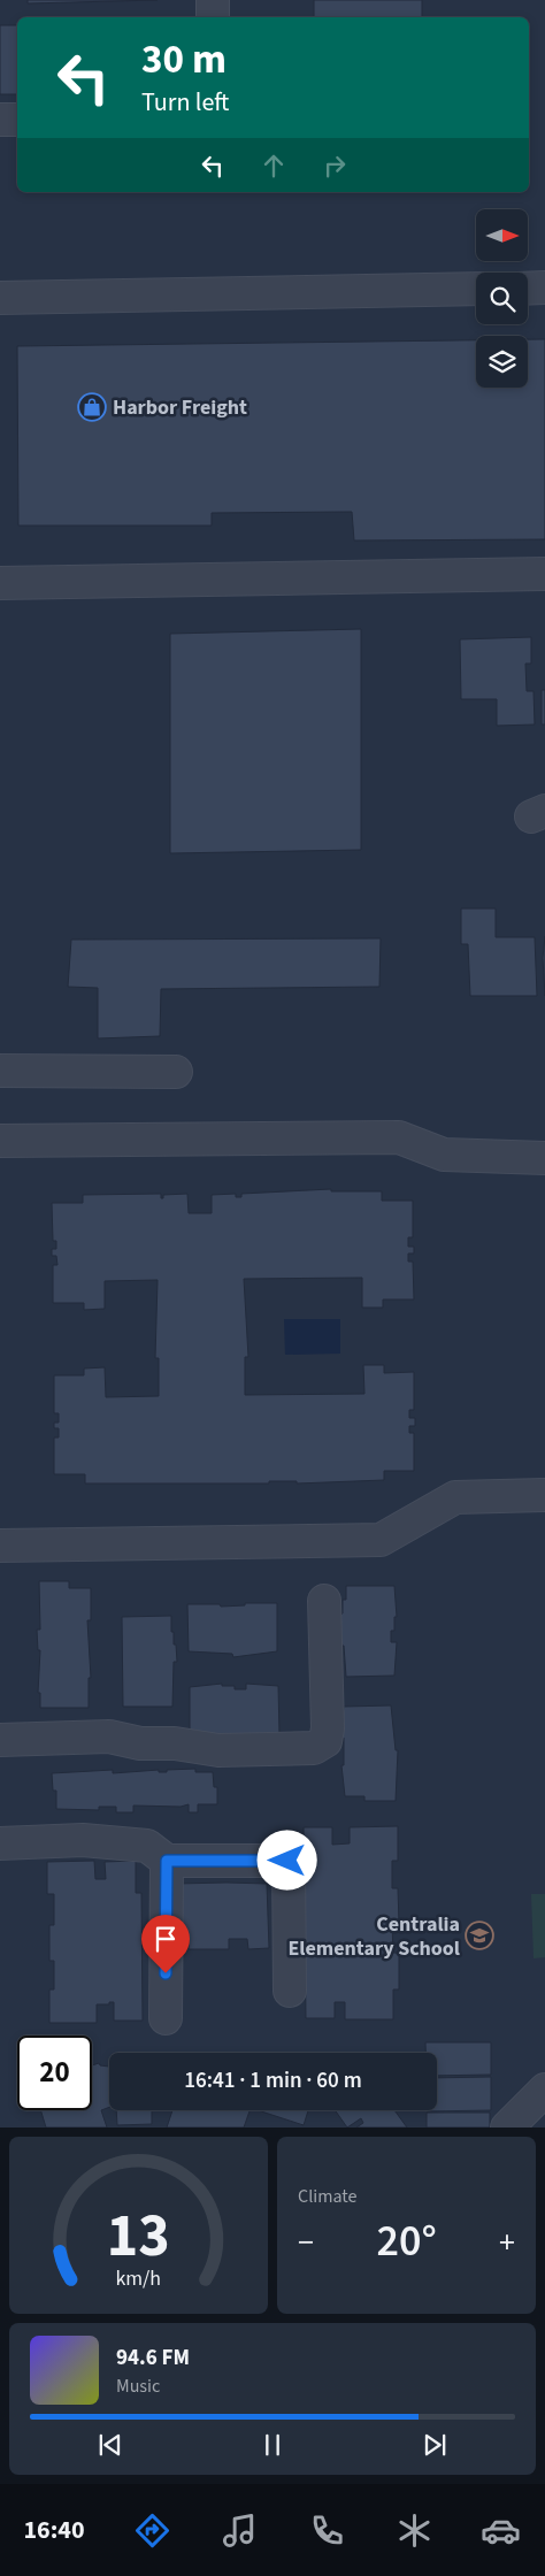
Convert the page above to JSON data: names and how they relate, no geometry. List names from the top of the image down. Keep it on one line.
{"places":{"shop":["Harbor Freight"],"school or university":["Centralia Elementary School"]},"north":"right","page":{"turn":["30 m","Turn left"],"limit":"20","trip":"16:41 · 1 min · 60 m","tile":"Climate","heat":["−","20°","+"],"song":["94.6 FM","Music"],"tabs":"16:40","gauge":["13","km/h"]}}
